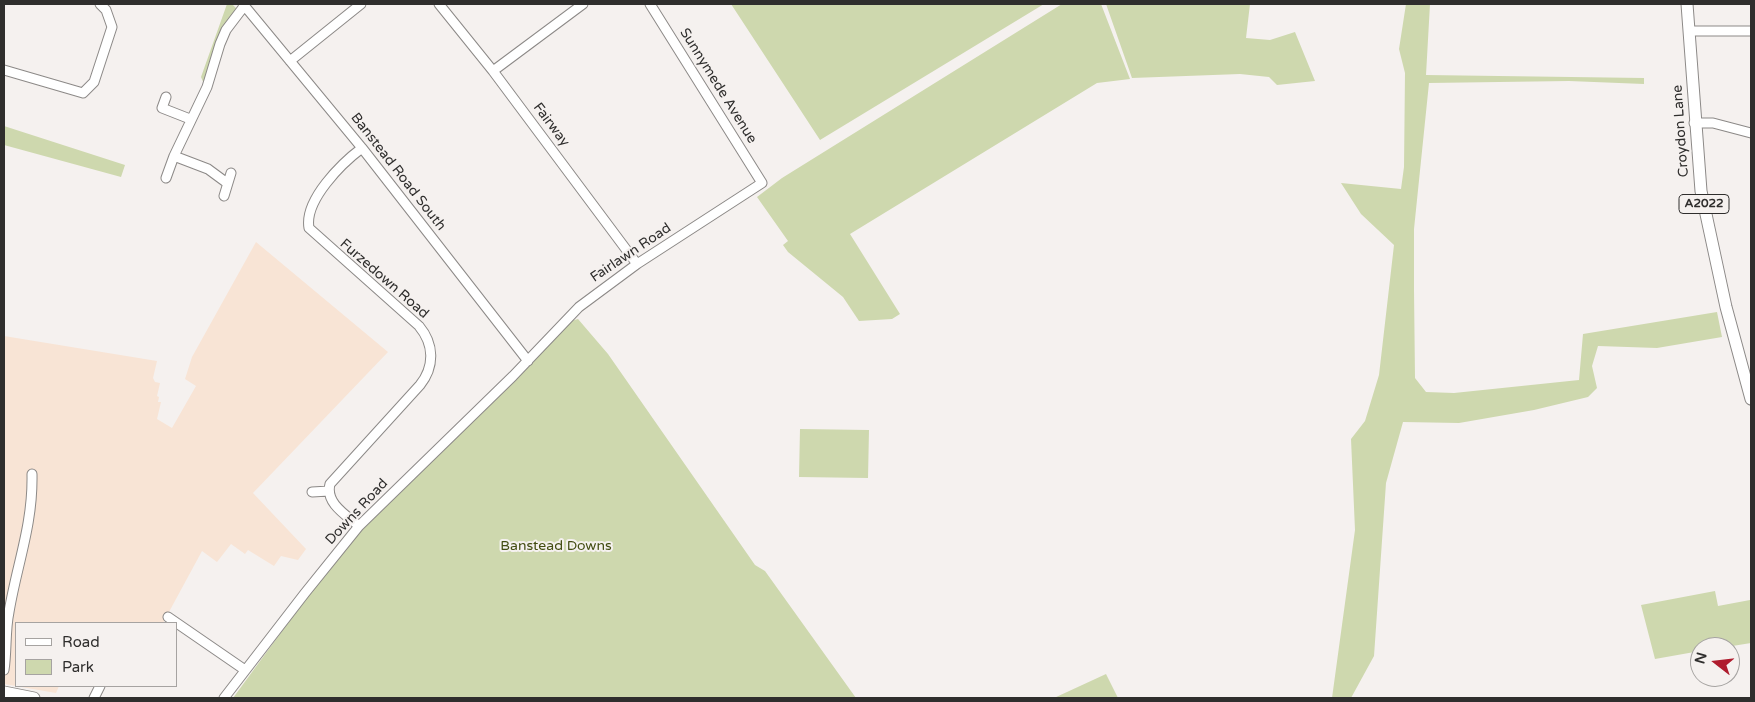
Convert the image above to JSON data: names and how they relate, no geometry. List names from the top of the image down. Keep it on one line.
{"streets":{"main road":["Croydon Lane","A2022"],"street":["Sunnymede Avenue","Fairway","Banstead Road South","Fairlawn Road","Furzedown Road","Downs Road"]},"crossings":[["Sunnymede Avenue","Fairlawn Road"],["Fairway","Fairlawn Road"],["Banstead Road South","Fairlawn Road"],["Banstead Road South","Furzedown Road"],["Banstead Road South","Downs Road"],["Fairlawn Road","Downs Road"]],"parks":["Banstead Downs"],"legend":["Road","Park"],"north":"left"}
